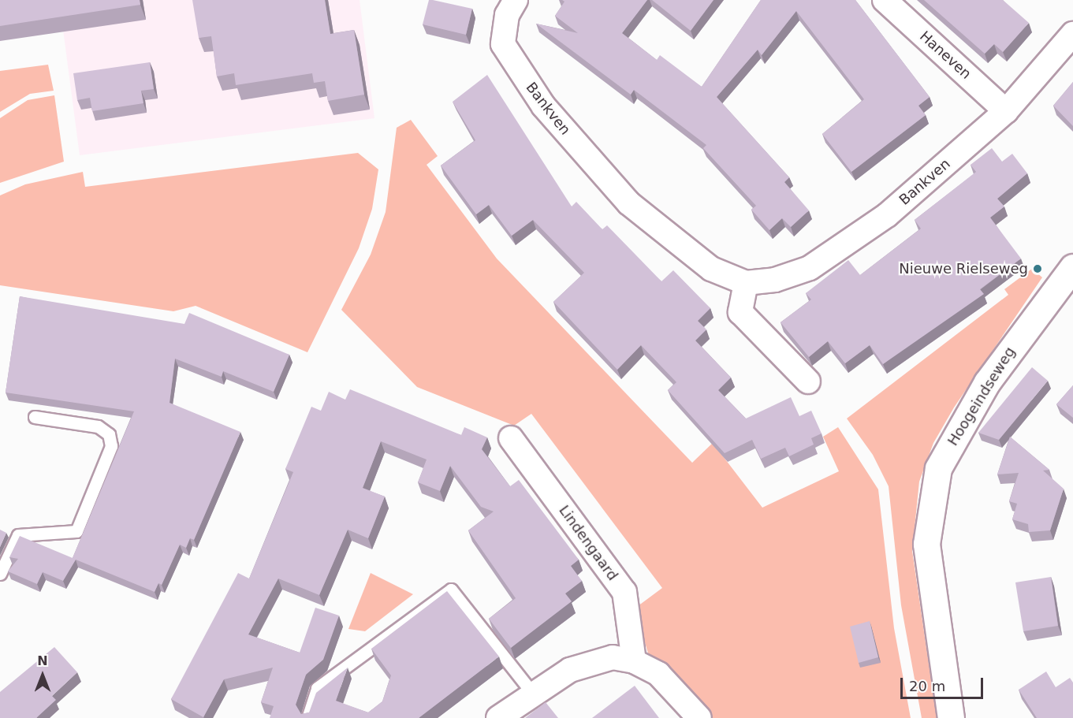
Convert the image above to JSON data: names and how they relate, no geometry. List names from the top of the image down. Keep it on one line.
{"streets":{"street":["Haneven","Bankven","Hoogeindseweg","Lindengaard"]},"crossings":[["Haneven","Bankven"]],"places":["Nieuwe Rielseweg"],"scale_bar":"20 m","north":"top"}
